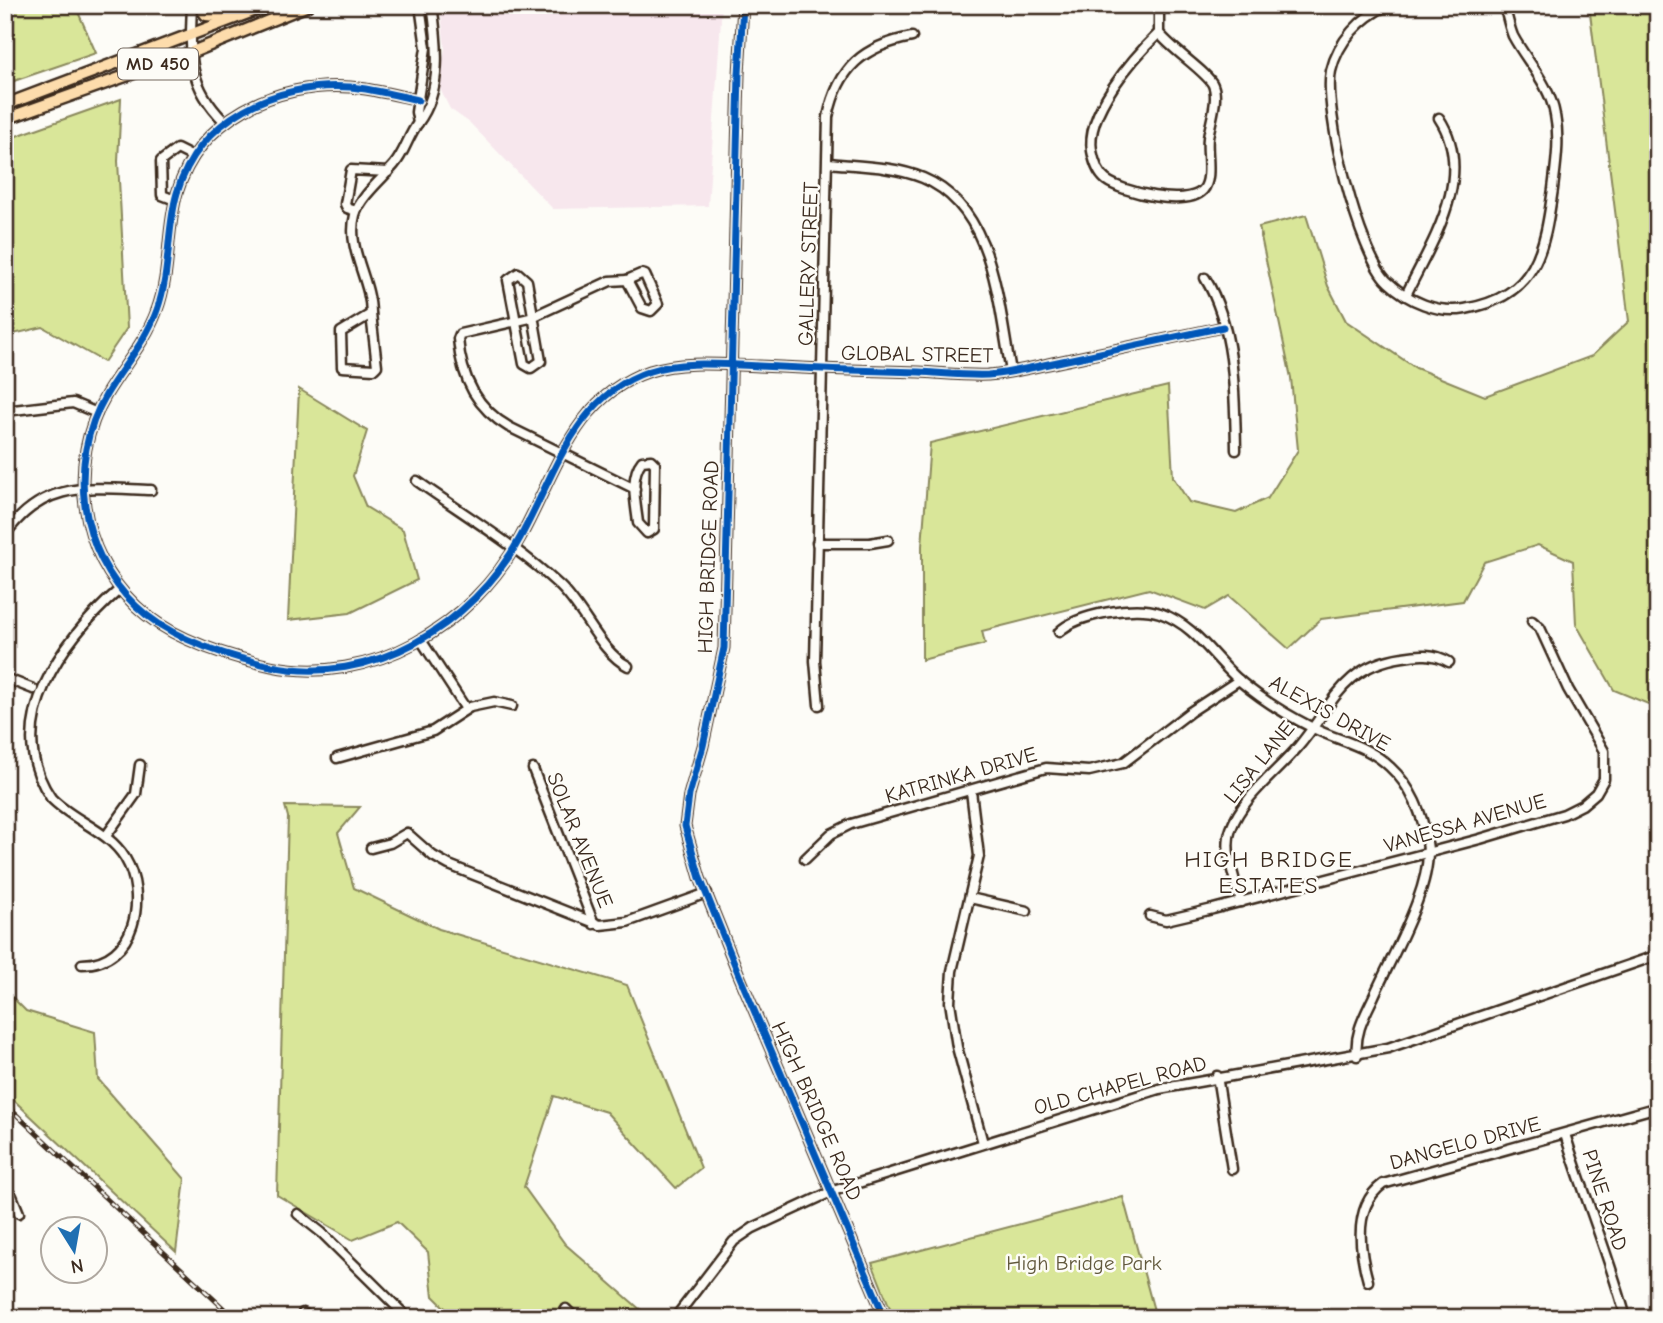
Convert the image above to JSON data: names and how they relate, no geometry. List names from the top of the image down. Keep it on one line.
{"streets":{"main road":["MD 450"],"street":["GALLERY STREET","GLOBAL STREET","HIGH BRIDGE ROAD","ALEXIS DRIVE","LISA LANE","KATRINKA DRIVE","VANESSA AVENUE","SOLAR AVENUE","OLD CHAPEL ROAD","DANGELO DRIVE","PINE ROAD"]},"crossings":[["GALLERY STREET","GLOBAL STREET"],["GLOBAL STREET","HIGH BRIDGE ROAD"],["HIGH BRIDGE ROAD","OLD CHAPEL ROAD"],["ALEXIS DRIVE","LISA LANE"],["ALEXIS DRIVE","KATRINKA DRIVE"],["ALEXIS DRIVE","VANESSA AVENUE"],["ALEXIS DRIVE","OLD CHAPEL ROAD"],["LISA LANE","VANESSA AVENUE"],["DANGELO DRIVE","PINE ROAD"]],"districts":["HIGH BRIDGE ESTATES"],"parks":["High Bridge Park"],"north":"bottom"}
